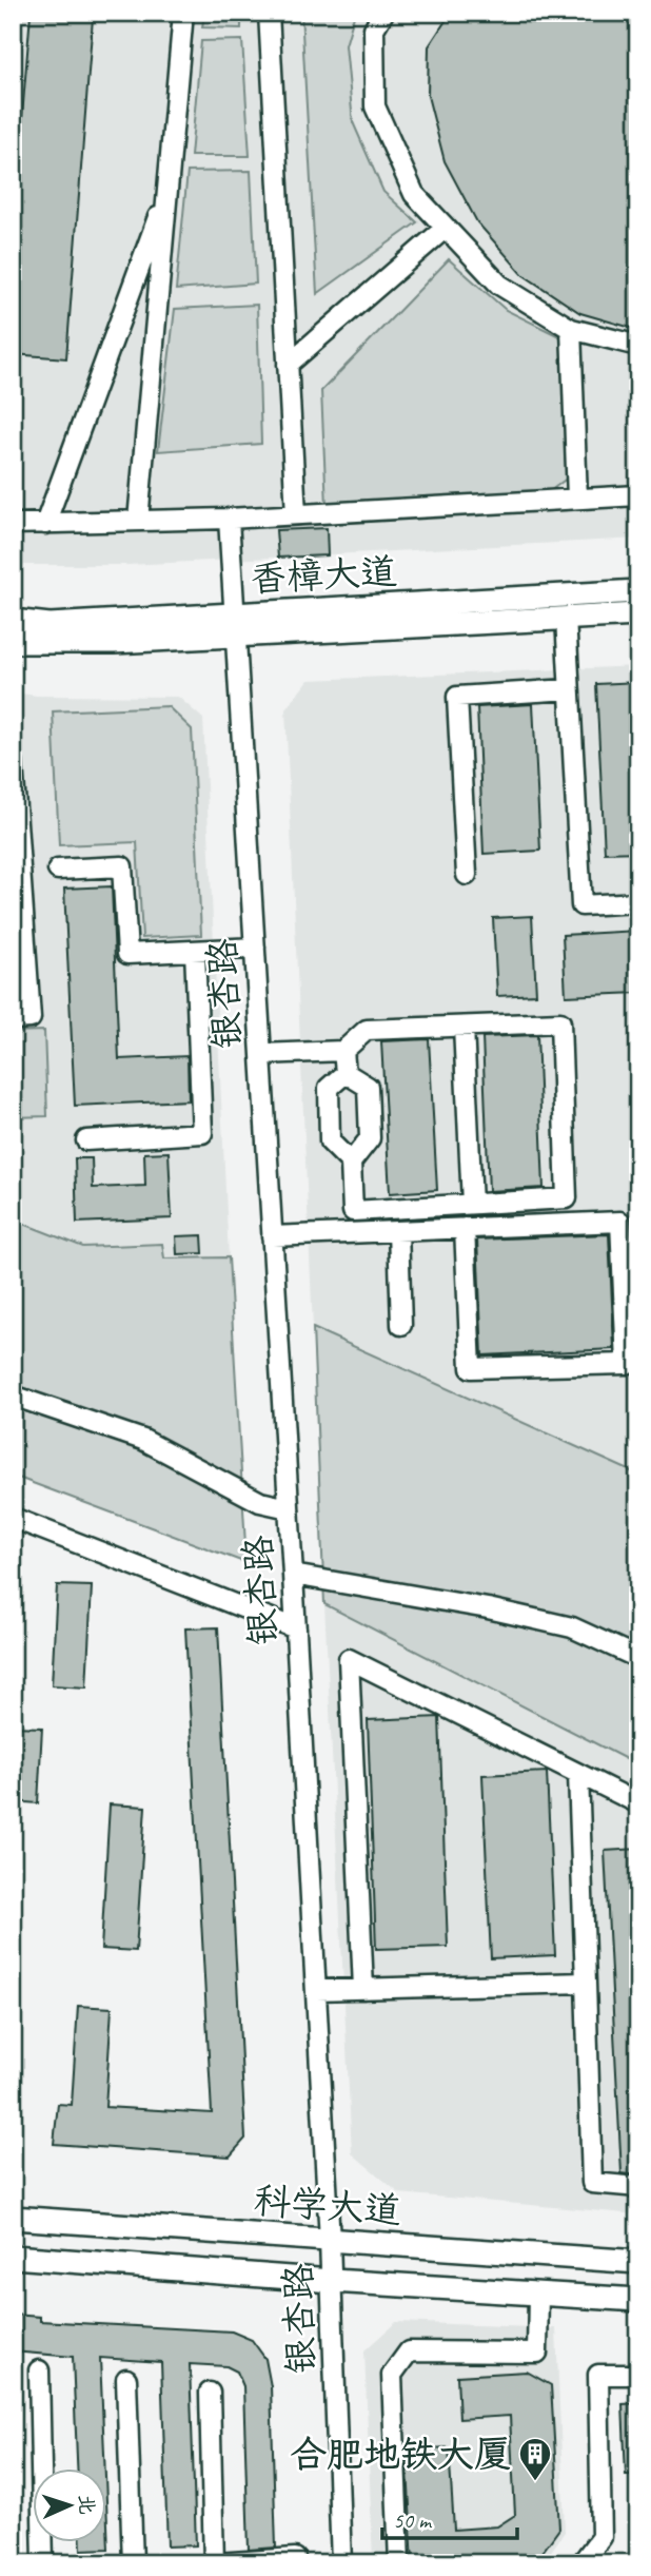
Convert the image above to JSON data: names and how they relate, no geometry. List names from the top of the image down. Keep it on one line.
{"streets":{"main road":["香樟大道","科学大道"],"street":["银杏路"]},"crossings":[["香樟大道","银杏路"],["银杏路","科学大道"]],"places":{"building":["合肥地铁大厦"]},"scale_bar":"50 m","north":"right"}
